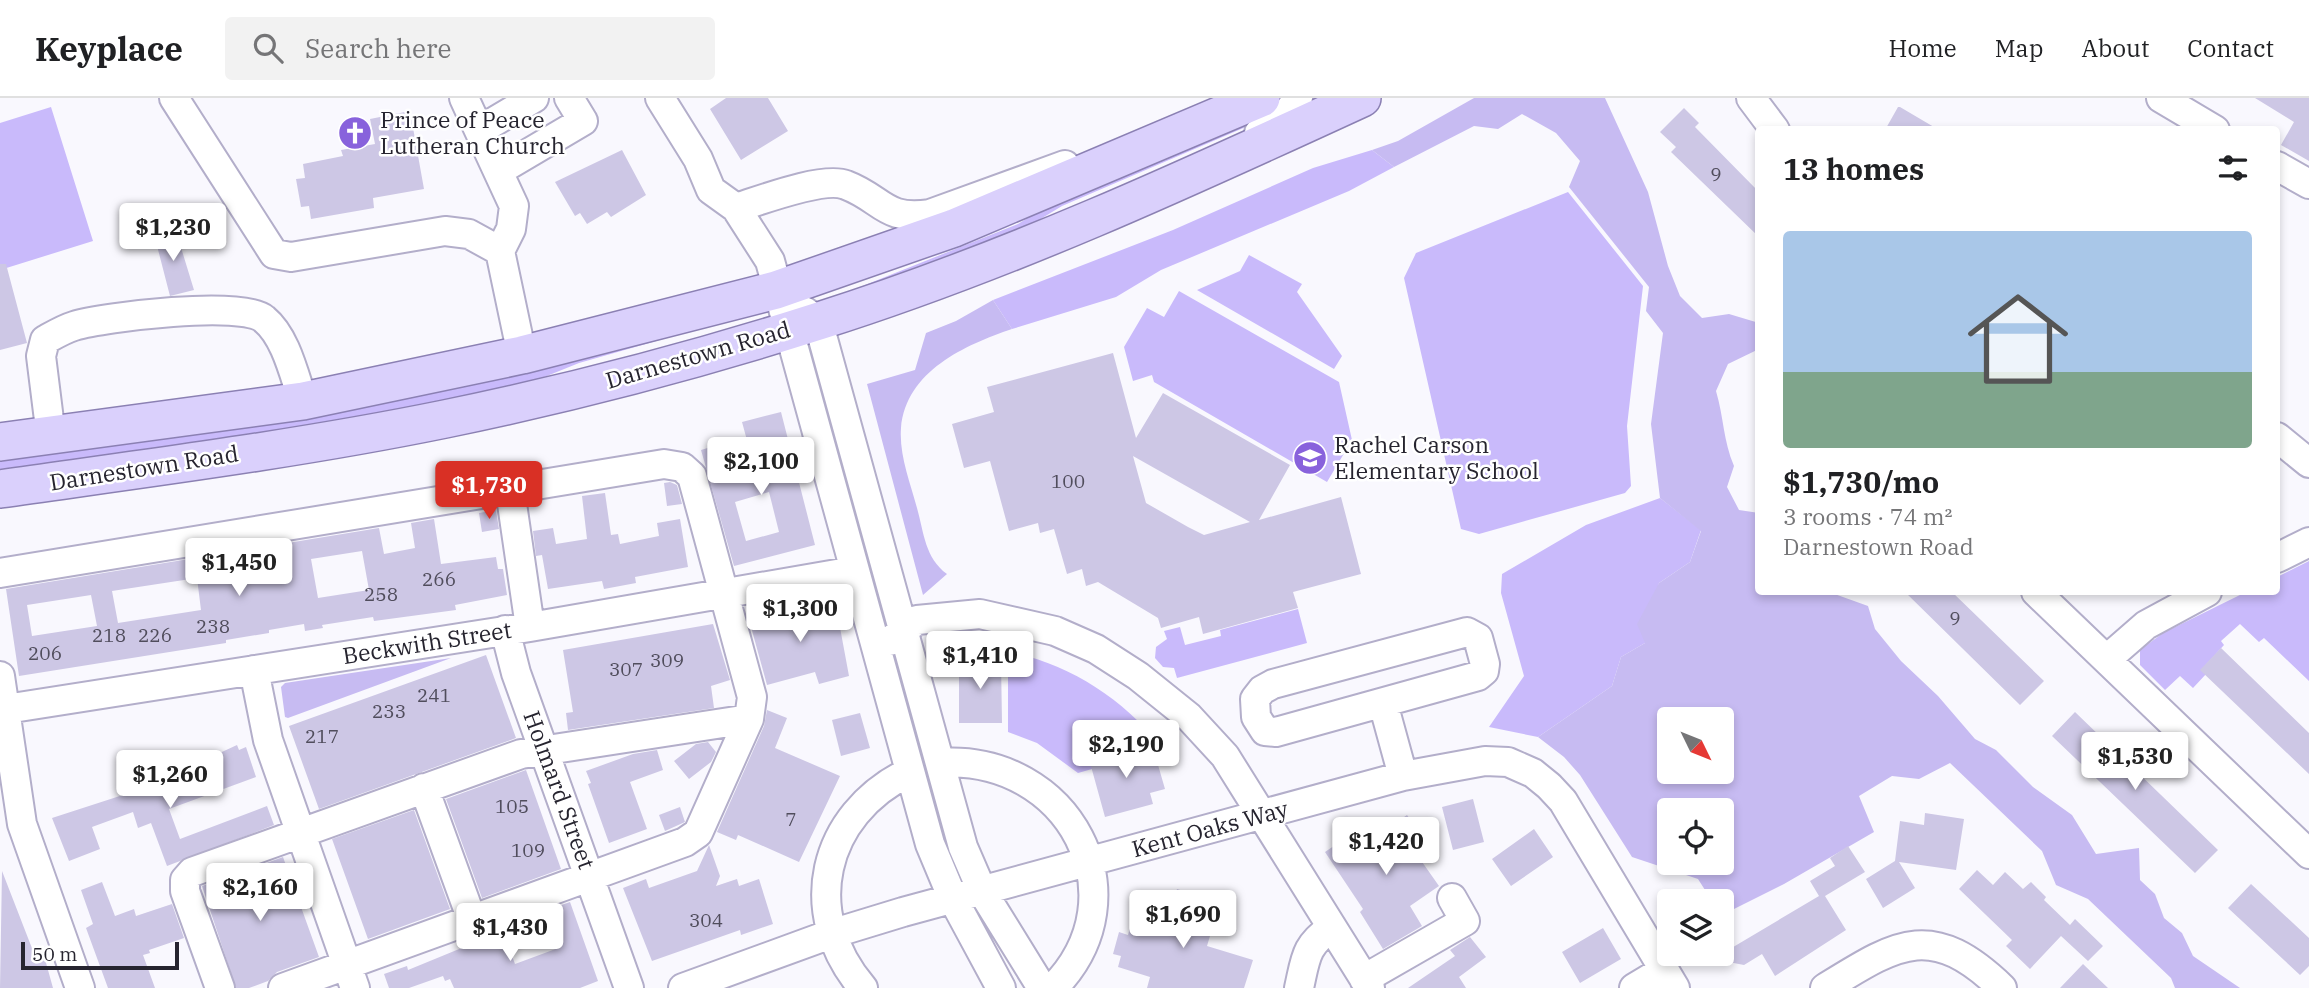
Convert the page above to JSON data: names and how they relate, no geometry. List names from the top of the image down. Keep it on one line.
{"streets":{"main road":["Darnestown Road"],"street":["Beckwith Street","Holmard Street","Kent Oaks Way"]},"crossings":[["Beckwith Street","Holmard Street"]],"places":{"church":["Prince of Peace Lutheran Church"],"school or university":["Rachel Carson Elementary School"]},"house_numbers":["9","100","266","258","9","238","218","226","206","309","307","241","233","217","105","7","109","304"],"scale_bar":"50 m","north":"bottom right","page":{"header":"Keyplace","search":"Search here","nav":["Home","Map","About","Contact"],"heading":"13 homes","price":["$1,230","$2,100","$1,730","$1,450","$1,300","$1,410","$2,190","$1,530","$1,260","$1,420","$2,160","$1,690","$1,430"],"list":[{"name":"$1,730/mo","note":"3 rooms · 74 m² · Darnestown Road"}],"scale":"50 m"}}
